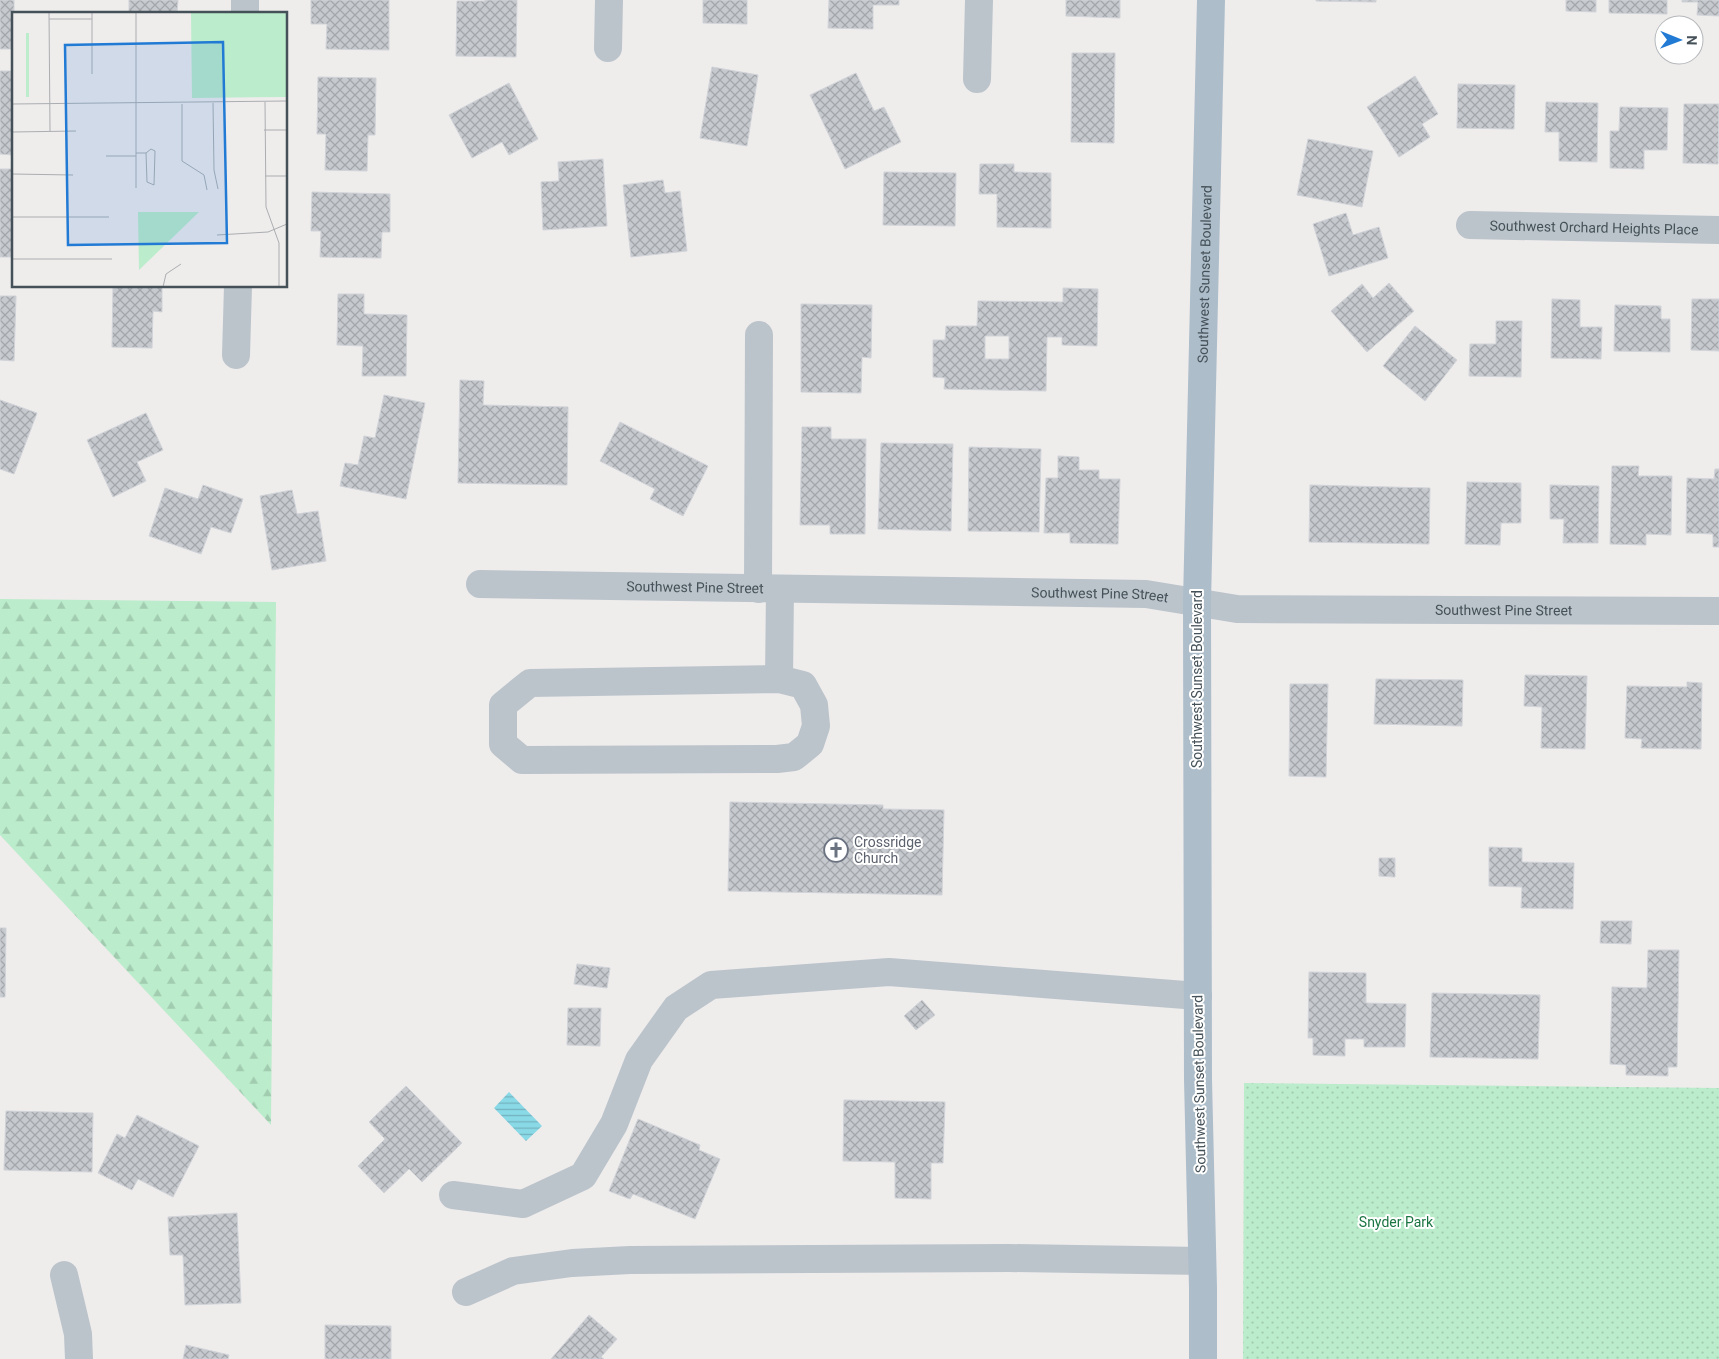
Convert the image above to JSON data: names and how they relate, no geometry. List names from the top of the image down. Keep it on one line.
{"streets":{"main road":["Southwest Sunset Boulevard"],"street":["Southwest Orchard Heights Place","Southwest Pine Street"]},"crossings":[["Southwest Sunset Boulevard","Southwest Pine Street"]],"parks":["Snyder Park"],"places":{"church":["Crossridge Church"]},"north":"right"}
